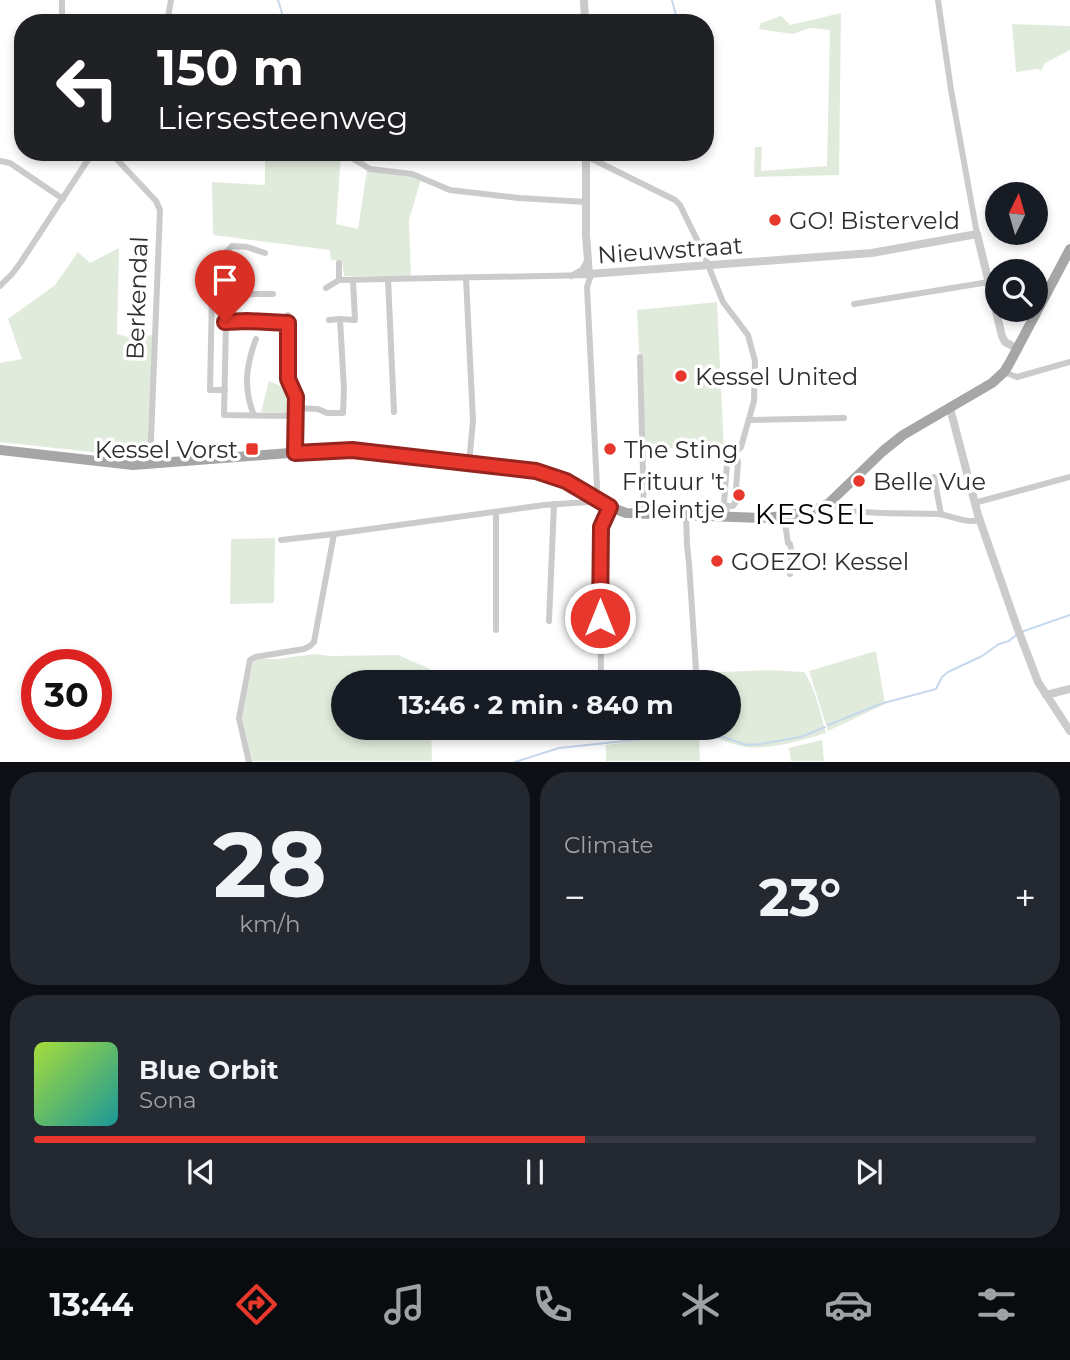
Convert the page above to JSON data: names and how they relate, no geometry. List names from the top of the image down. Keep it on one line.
{"streets":{"street":["Nieuwstraat","Berkendal"]},"districts":["KESSEL"],"places":{"other":["GO! Bisterveld","Kessel United","The Sting","Belle Vue","Frituur 't Pleintje","GOEZO! Kessel"],"transit":["Kessel Vorst"]},"north":"top","page":{"turn":["150 m","Liersesteenweg"],"limit":"30","trip":"13:46 · 2 min · 840 m","tile":[["28","km/h"],"Climate"],"heat":["−","23°","+"],"song":["Blue Orbit","Sona"],"tabs":"13:44"}}
